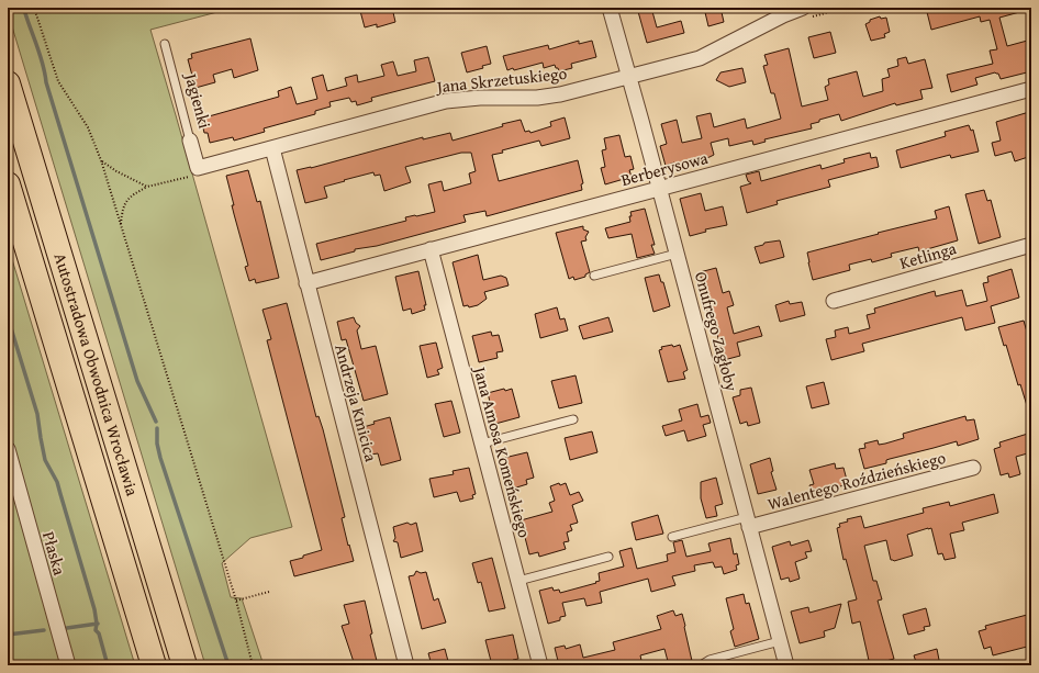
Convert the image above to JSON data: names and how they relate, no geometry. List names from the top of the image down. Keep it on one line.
{"streets":{"highway":["Autostradowa Obwodnica Wrocławia"],"street":["Jana Skrzetuskiego","Jagienki","Berberysowa","Ketlinga","Onufrego Zagłoby","Andrzeja Kmicica","Jana Amosa Komeńskiego","Walentego Roździeńskiego","Płaska"]},"crossings":[["Jana Skrzetuskiego","Jagienki"],["Jana Skrzetuskiego","Onufrego Zagłoby"],["Jana Skrzetuskiego","Andrzeja Kmicica"],["Berberysowa","Onufrego Zagłoby"],["Berberysowa","Andrzeja Kmicica"],["Berberysowa","Jana Amosa Komeńskiego"],["Onufrego Zagłoby","Walentego Roździeńskiego"]]}
